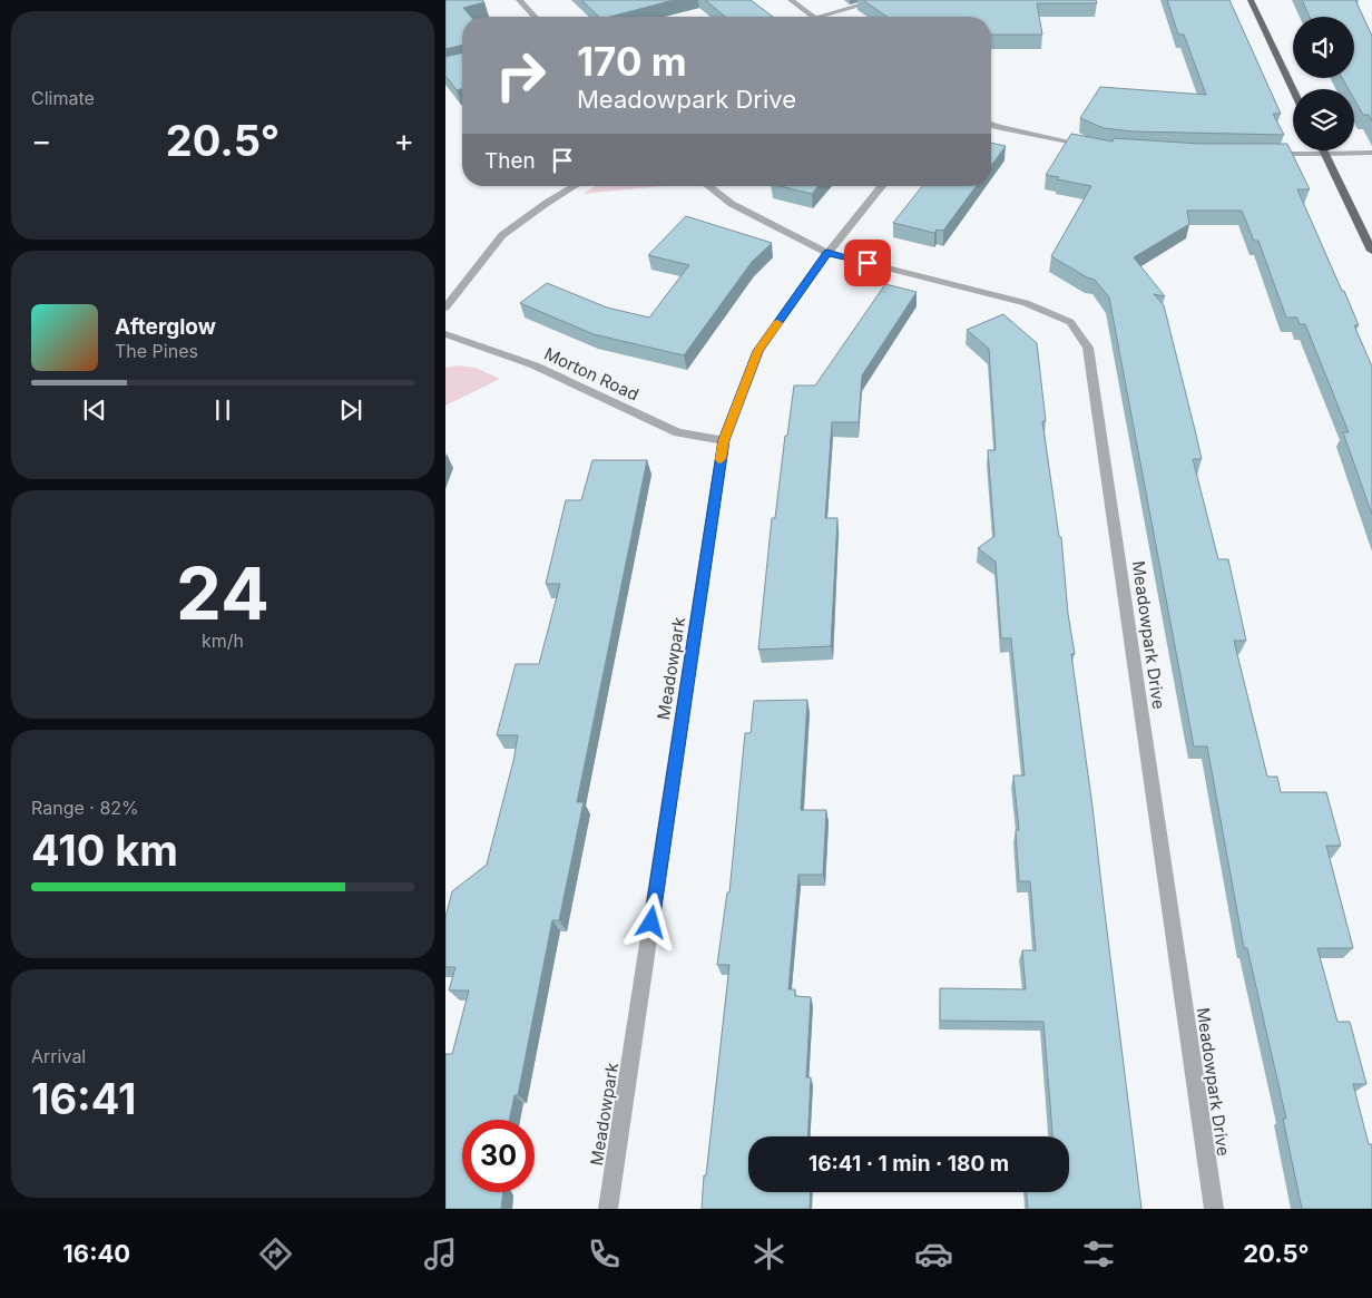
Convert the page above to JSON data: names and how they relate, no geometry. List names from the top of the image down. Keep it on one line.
{"streets":{"street":["Morton Road","Meadowpark Drive","Meadowpark"]},"crossings":[["Morton Road","Meadowpark"],["Meadowpark Drive","Meadowpark"]],"page":{"tile":["Climate",["24","km/h"],["Range · 82%","410 km"],["Arrival","16:41"]],"turn":["170 m","Meadowpark Drive"],"heat":["−","20.5°","+"],"then":"Then","song":["Afterglow","The Pines"],"limit":"30","trip":"16:41 · 1 min · 180 m","tabs":["16:40","20.5°"]}}
